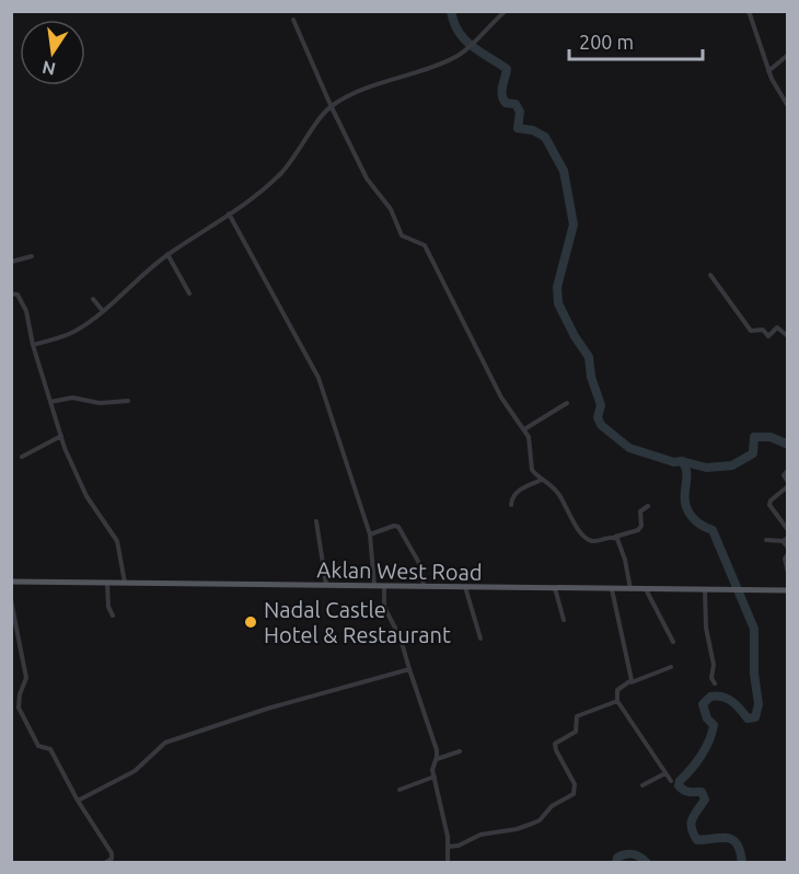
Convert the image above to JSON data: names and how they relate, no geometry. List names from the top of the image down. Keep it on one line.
{"streets":{"main road":["Aklan West Road"]},"places":["Nadal Castle Hotel & Restaurant"],"scale_bar":"200 m","north":"bottom"}
